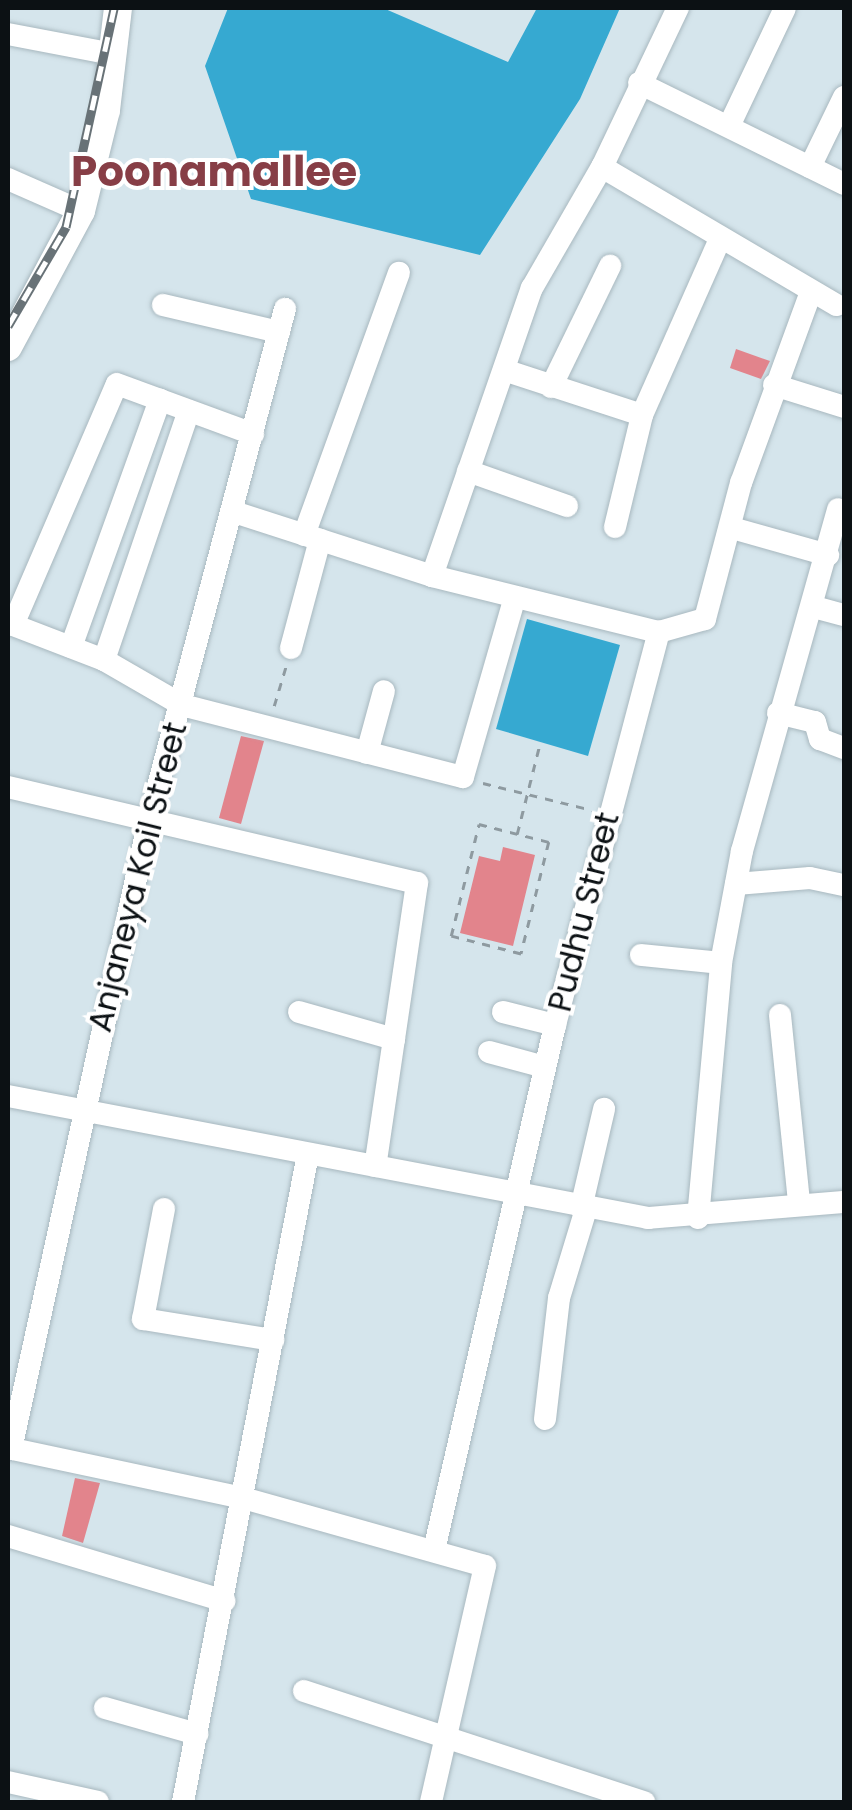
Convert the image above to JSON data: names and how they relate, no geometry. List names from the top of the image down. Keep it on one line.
{"streets":{"street":["Anjaneya Koil Street","Pudhu Street"]},"districts":["Poonamallee"]}
